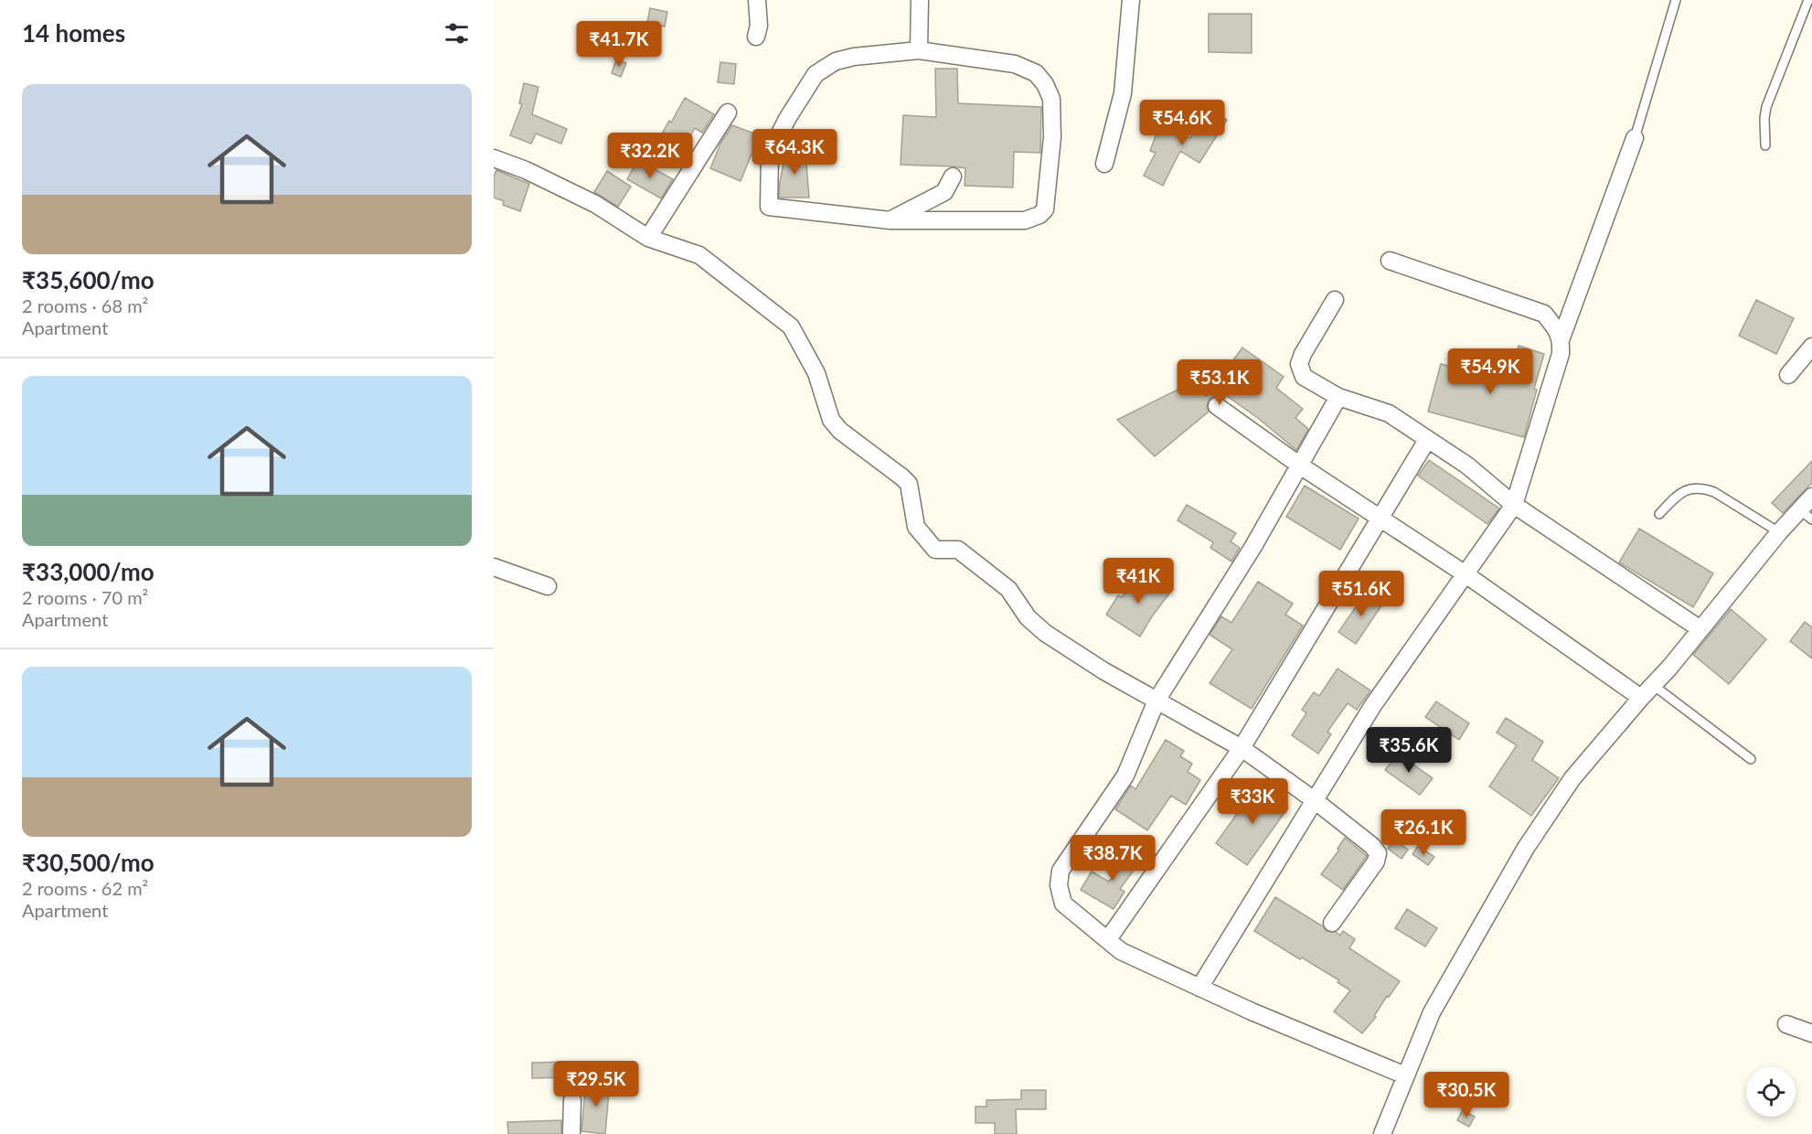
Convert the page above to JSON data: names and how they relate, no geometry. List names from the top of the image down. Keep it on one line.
{"page":{"heading":"14 homes","price":["₹41.7K","₹54.6K","₹64.3K","₹32.2K","₹54.9K","₹53.1K","₹41K","₹51.6K","₹35.6K","₹33K","₹26.1K","₹38.7K","₹29.5K","₹30.5K"],"list":[{"name":"₹35,600/mo","note":"2 rooms · 68 m² · Apartment"},{"name":"₹33,000/mo","note":"2 rooms · 70 m² · Apartment"},{"name":"₹30,500/mo","note":"2 rooms · 62 m² · Apartment"}]}}
